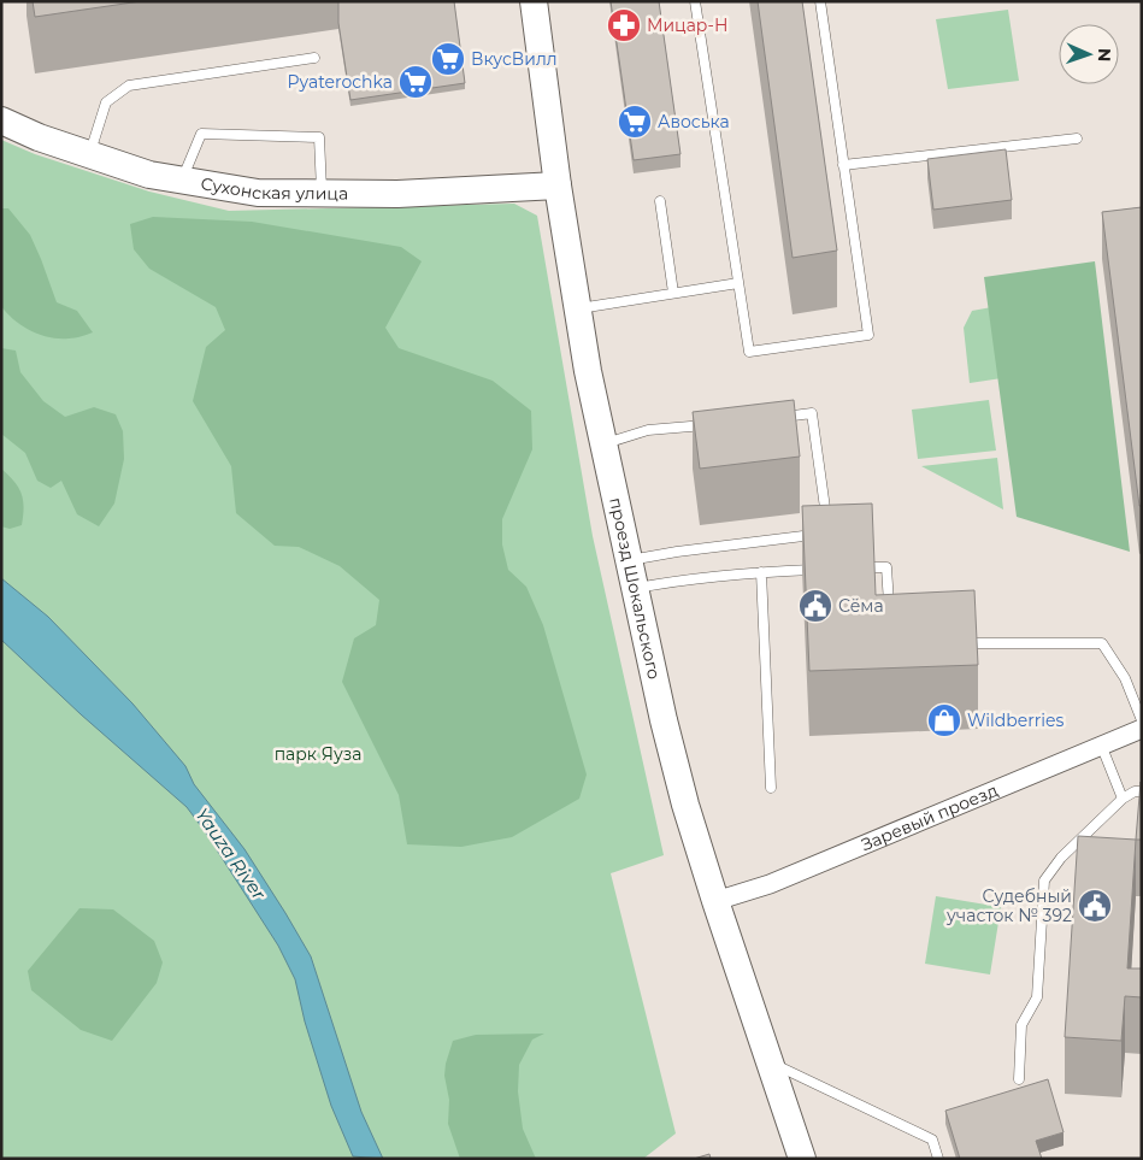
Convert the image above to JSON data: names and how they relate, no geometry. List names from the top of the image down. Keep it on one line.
{"streets":{"street":["Сухонская улица","проезд Шокальского","Заревый проезд"]},"crossings":[["Сухонская улица","проезд Шокальского"],["проезд Шокальского","Заревый проезд"]],"water":["Yauza River"],"parks":["парк Яуза"],"places":{"pharmacy":["Мицар-Н"],"supermarket":["ВкусВилл","Pyaterochka","Авоська"],"public building":["Сёма","Судебный участок № 392"],"shop":["Wildberries"]},"north":"right"}
